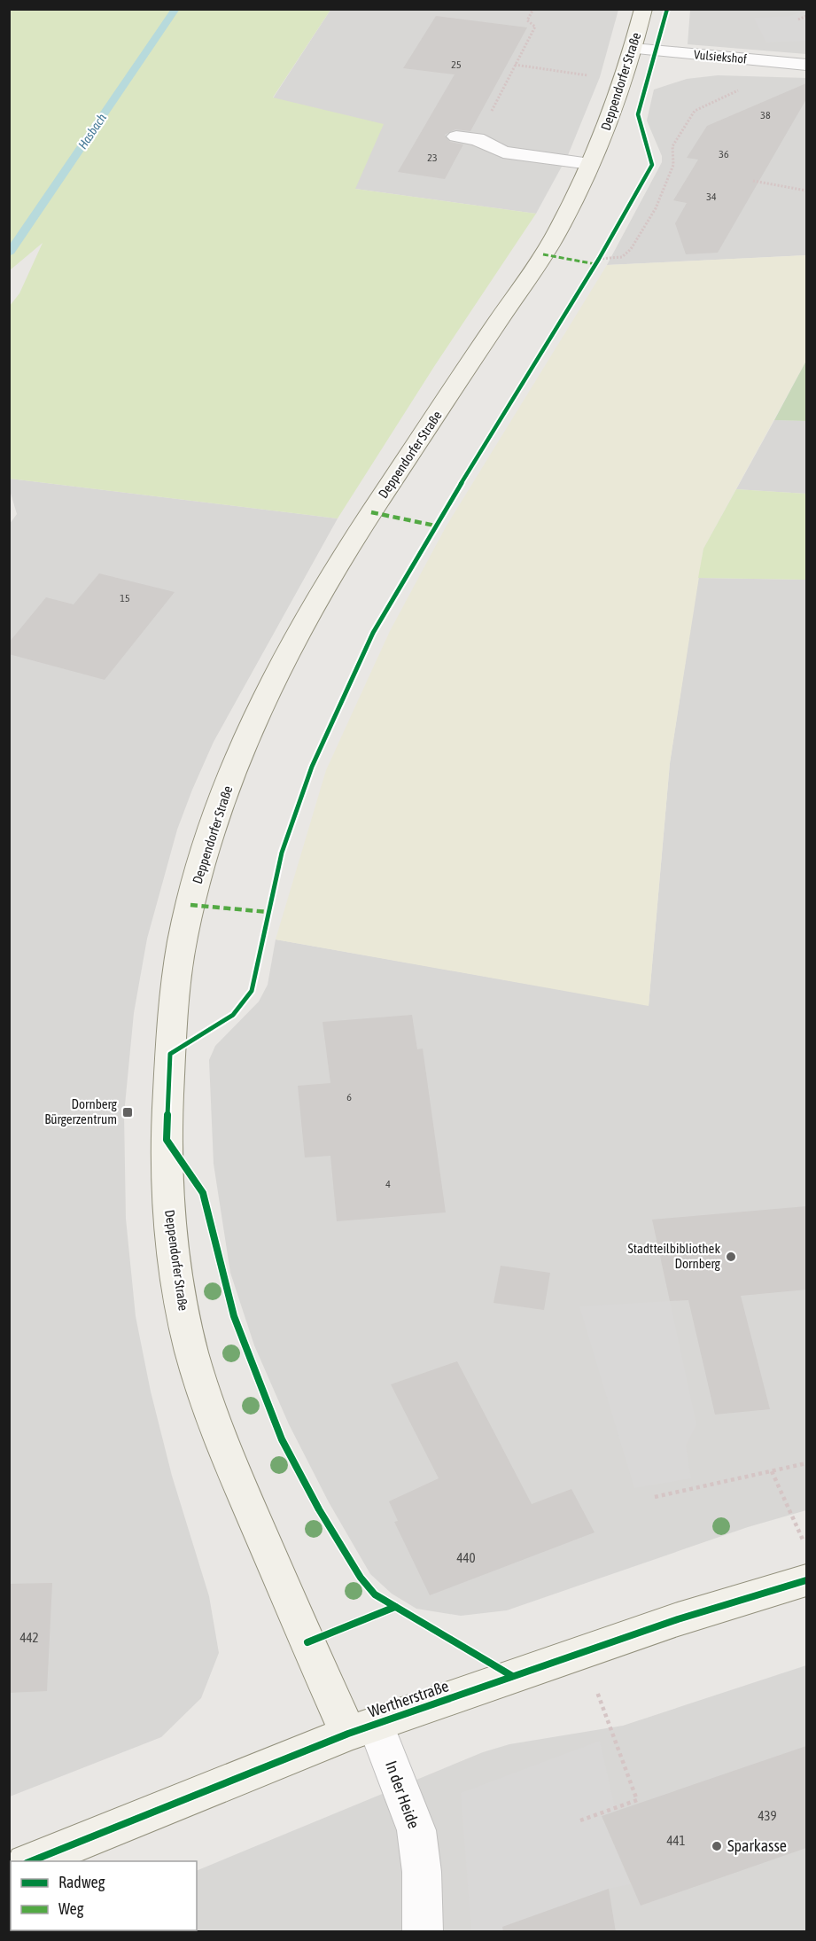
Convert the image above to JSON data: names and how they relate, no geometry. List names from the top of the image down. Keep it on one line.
{"streets":{"street":["Vulsiekshof","Deppendorfer Straße","Wertherstraße","In der Heide"]},"crossings":[["Vulsiekshof","Deppendorfer Straße"],["Deppendorfer Straße","Wertherstraße"],["Deppendorfer Straße","In der Heide"],["Wertherstraße","In der Heide"]],"water":["Hasbach"],"places":{"transit":["Dornberg Bürgerzentrum"],"other":["Stadtteilbibliothek Dornberg","Sparkasse"]},"house_numbers":["25","38","36","23","34","15","6","4","440","442","439","441"],"legend":["Radweg","Weg"]}
